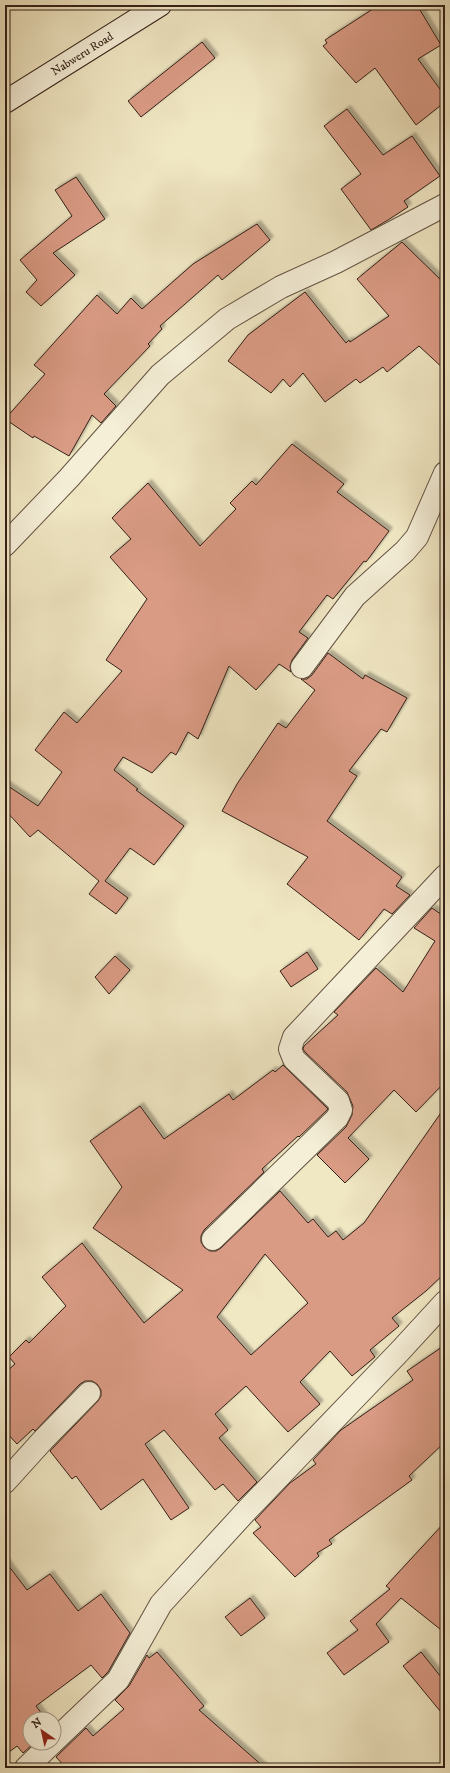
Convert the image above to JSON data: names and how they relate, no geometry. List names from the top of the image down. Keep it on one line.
{"streets":{"street":["Nabweru Road"]},"north":"top left"}
